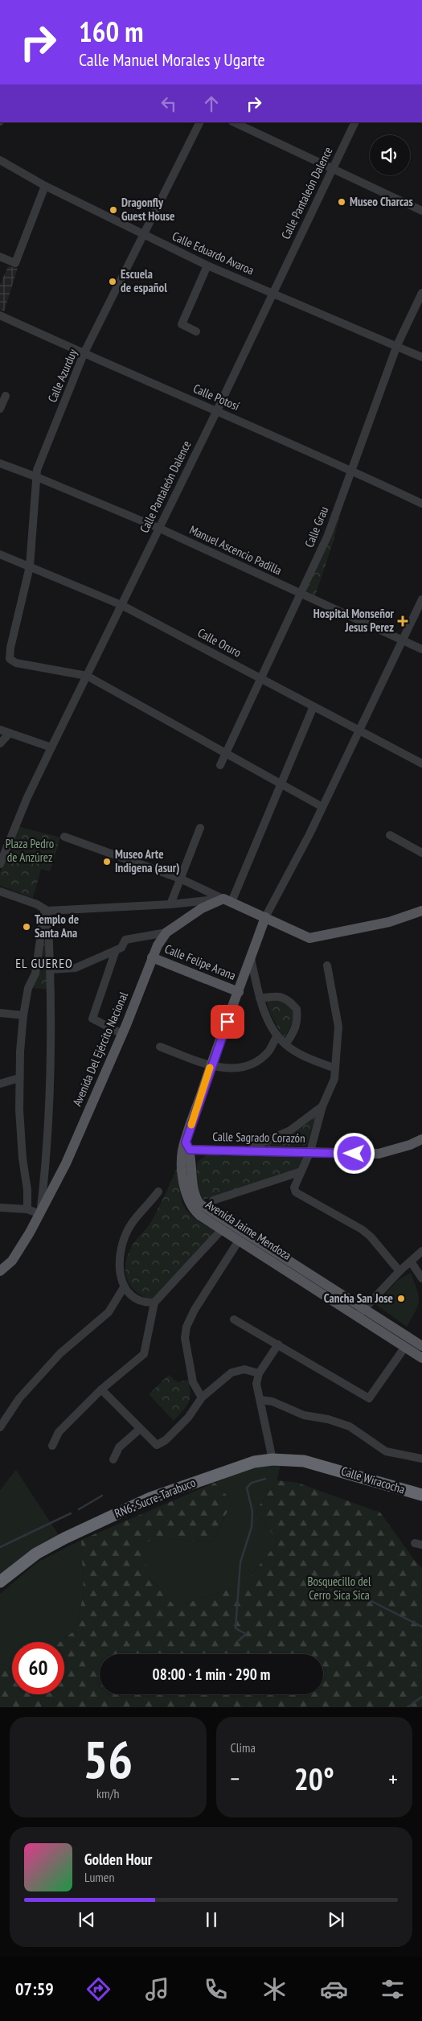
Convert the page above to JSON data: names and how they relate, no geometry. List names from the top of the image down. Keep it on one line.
{"streets":{"highway":["Calle Wiracocha","RN6: Sucre-Tarabuco"],"main road":["Calle Felipe Arana","Avenida Del Ejército Nacional","Calle Sagrado Corazón","Avenida Jaime Mendoza"],"street":["Calle Pantaleón Dalence","Calle Eduardo Avaroa","Calle Azurduy","Calle Potosí","Calle Grau","Manuel Ascencio Padilla","Calle Oruro"]},"crossings":[["Calle Pantaleón Dalence","Calle Eduardo Avaroa"],["Calle Pantaleón Dalence","Calle Azurduy"],["Calle Pantaleón Dalence","Calle Potosí"],["Calle Pantaleón Dalence","Manuel Ascencio Padilla"],["Calle Pantaleón Dalence","Calle Oruro"],["Calle Eduardo Avaroa","Calle Azurduy"],["Calle Eduardo Avaroa","Calle Grau"],["Calle Azurduy","Calle Potosí"],["Calle Azurduy","Manuel Ascencio Padilla"],["Calle Azurduy","Calle Oruro"],["Calle Potosí","Calle Grau"],["Calle Grau","Manuel Ascencio Padilla"],["Calle Grau","Calle Oruro"],["Calle Felipe Arana","Avenida Del Ejército Nacional"],["Calle Sagrado Corazón","Avenida Jaime Mendoza"],["Calle Wiracocha","RN6: Sucre-Tarabuco"]],"districts":["EL GUEREO"],"parks":["Plaza Pedro de Anzúrez","Bosquecillo del Cerro Sica Sica"],"places":{"other":["Museo Charcas","Dragonfly Guest House","Escuela de español","Museo Arte Indigena (asur)","Templo de Santa Ana","Cancha San Jose"],"health":["Hospital Monseñor Jesus Perez"]},"page":{"turn":["160 m","Calle Manuel Morales y Ugarte"],"limit":"60","trip":"08:00 · 1 min · 290 m","tile":[["56","km/h"],"Clima"],"heat":["−","20°","+"],"song":["Golden Hour","Lumen"],"tabs":"07:59"}}
